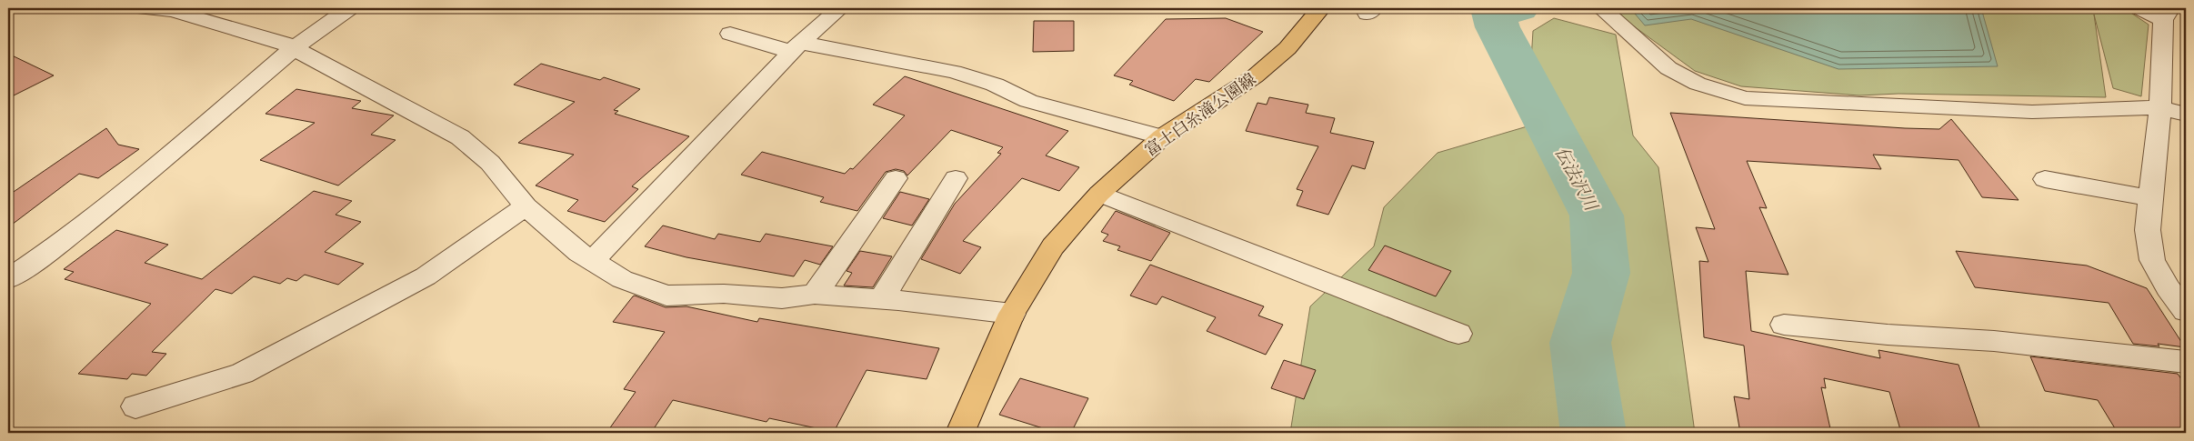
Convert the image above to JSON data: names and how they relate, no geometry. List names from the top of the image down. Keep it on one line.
{"streets":{"main road":["富士白糸滝公園線"]},"water":["伝法沢川"]}
